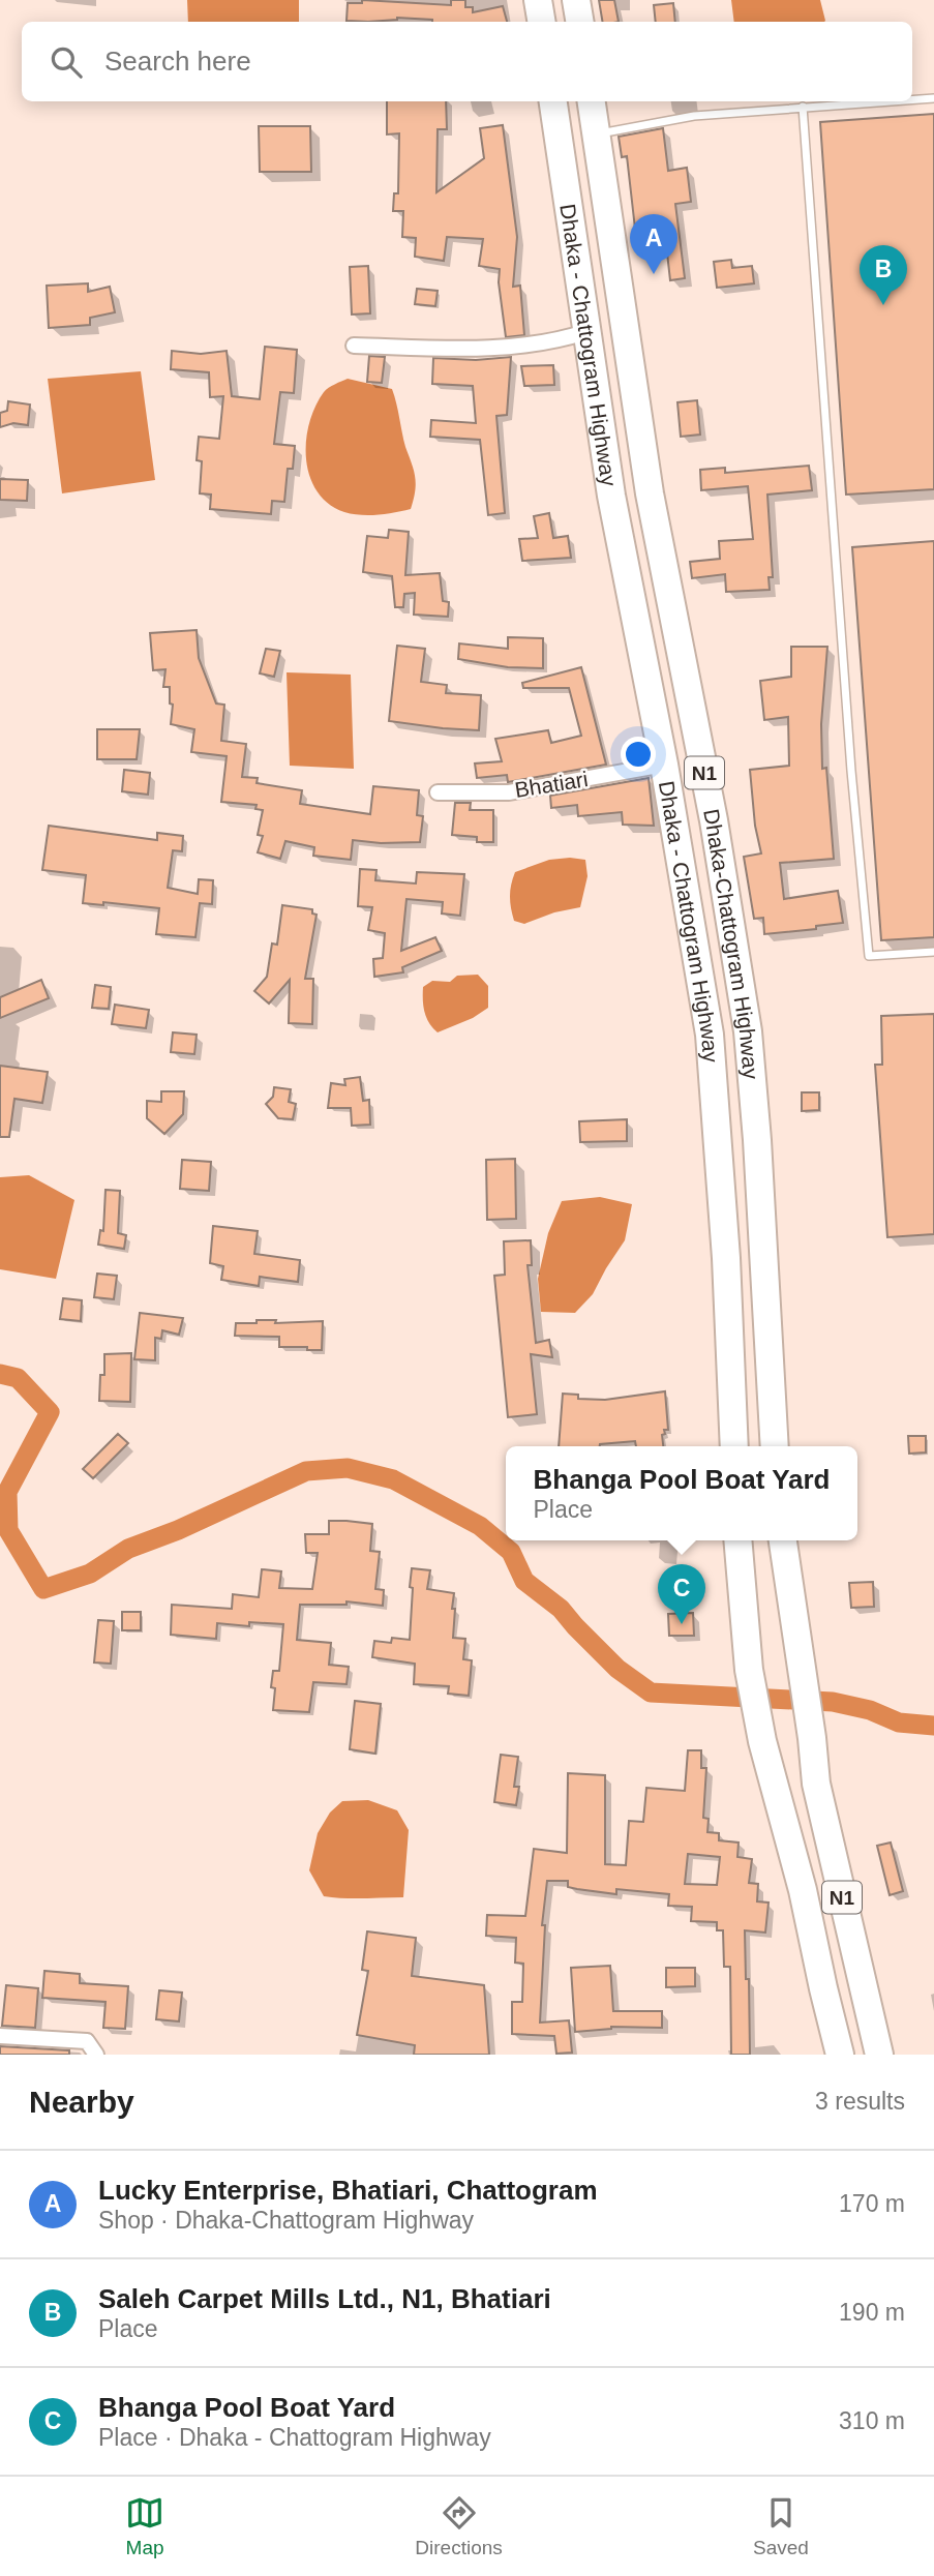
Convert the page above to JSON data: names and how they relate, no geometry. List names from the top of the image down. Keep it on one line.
{"streets":{"highway":["Dhaka - Chattogram Highway","N1","Dhaka-Chattogram Highway"],"street":["Bhatiari"]},"crossings":[["Dhaka - Chattogram Highway","Bhatiari"]],"page":{"search":"Search here","pins":["A","B","C"],"popup":["Bhanga Pool Boat Yard","Place"],"heading":["Nearby","3 results"],"list":[{"mark":"A","name":"Lucky Enterprise, Bhatiari, Chattogram","note":"Shop · Dhaka-Chattogram Highway","value":"170 m"},{"mark":"B","name":"Saleh Carpet Mills Ltd., N1, Bhatiari","note":"Place","value":"190 m"},{"mark":"C","name":"Bhanga Pool Boat Yard","note":"Place · Dhaka - Chattogram Highway","value":"310 m"}],"nav":["Map","Directions","Saved"]}}
